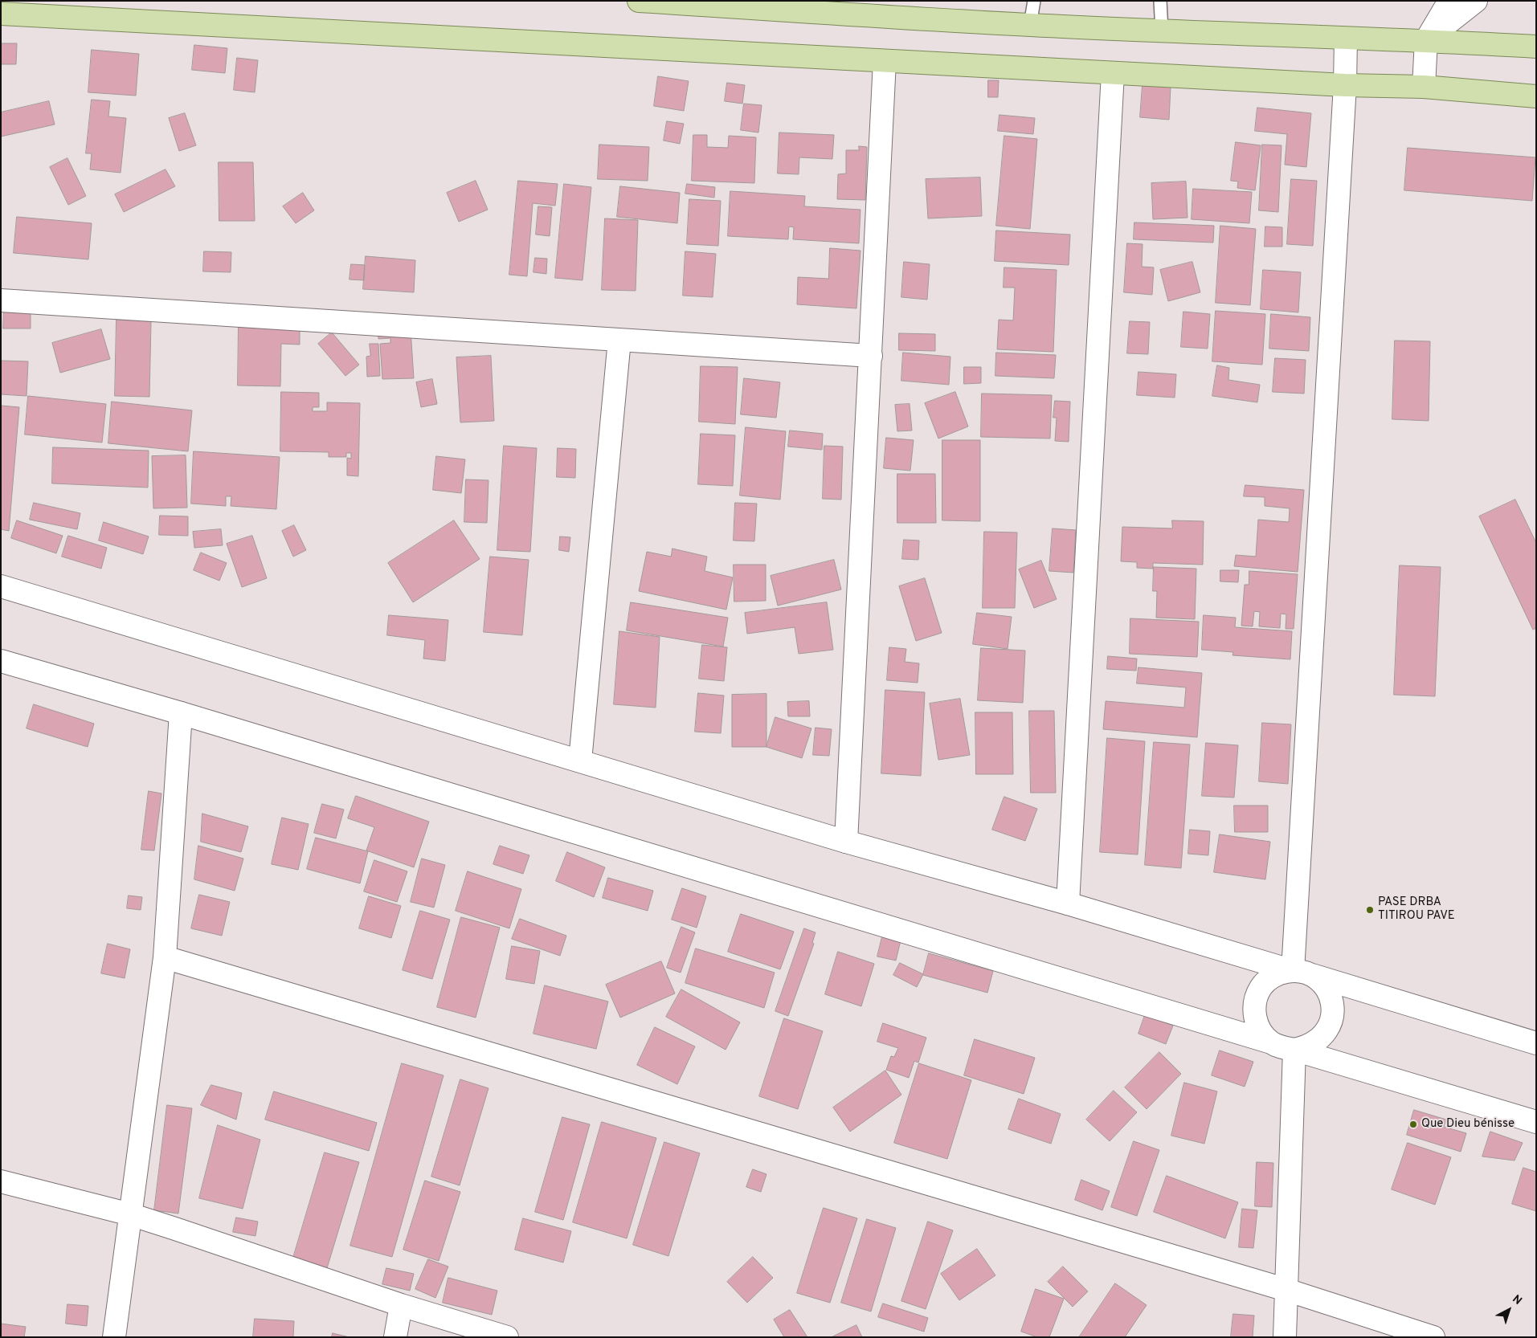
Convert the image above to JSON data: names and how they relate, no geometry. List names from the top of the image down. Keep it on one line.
{"places":["PASE DRBA TITIROU PAVE","Que Dieu bénisse"],"north":"top right"}
